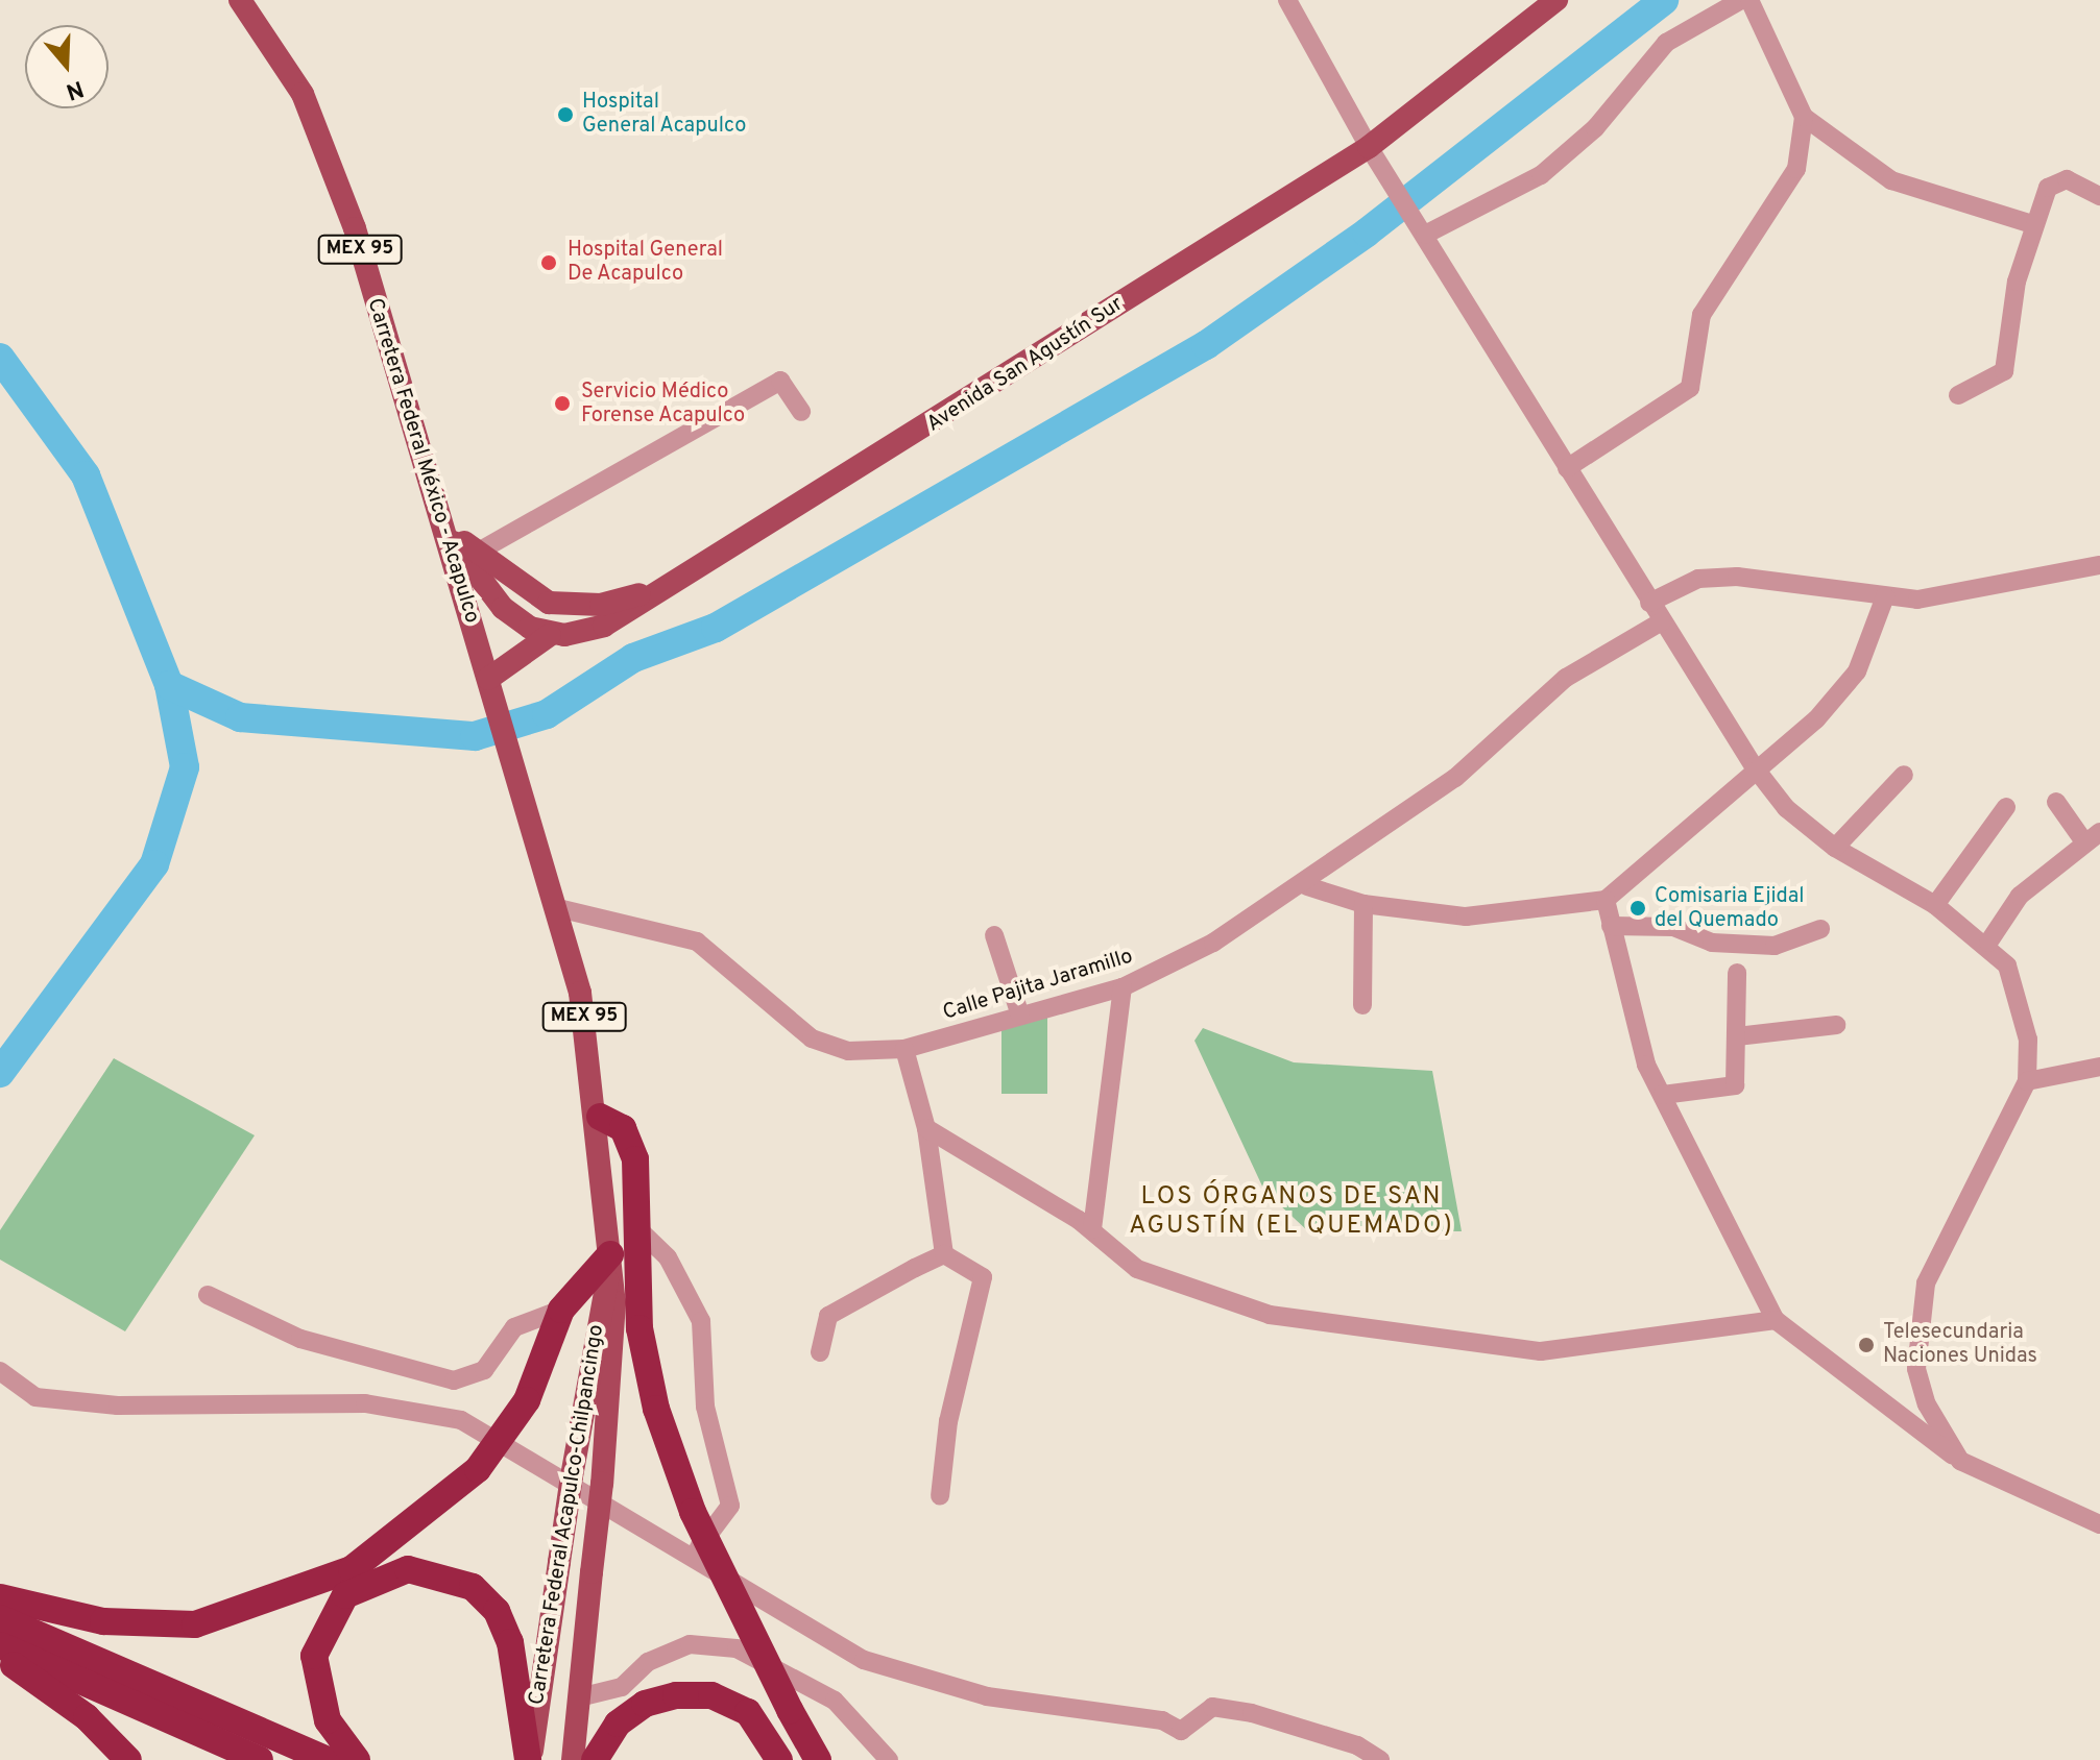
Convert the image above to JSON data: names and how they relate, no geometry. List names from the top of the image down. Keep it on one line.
{"streets":{"main road":["MEX 95","Avenida San Agustín Sur","Carretera Federal México - Acapulco","Carretera Federal Acapulco-Chilpancingo"],"street":["Calle Pajita Jaramillo"]},"crossings":[["Avenida San Agustín Sur","Carretera Federal México - Acapulco"],["Carretera Federal México - Acapulco","Carretera Federal Acapulco-Chilpancingo"],["Calle Pajita Jaramillo","Carretera Federal Acapulco-Chilpancingo"]],"districts":["LOS ÓRGANOS DE SAN AGUSTÍN (EL QUEMADO)"],"places":["Hospital General Acapulco","Hospital General De Acapulco","Servicio Médico Forense Acapulco","Comisaria Ejidal del Quemado","Telesecundaria Naciones Unidas"],"north":"bottom"}
